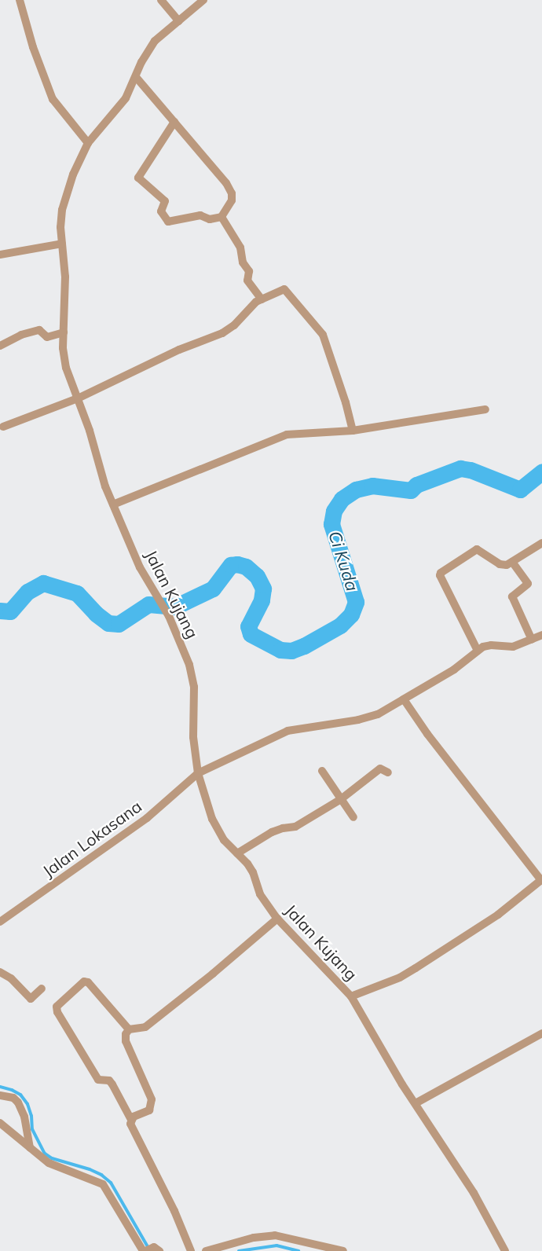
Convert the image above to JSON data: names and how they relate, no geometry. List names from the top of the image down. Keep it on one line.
{"streets":{"street":["Jalan Kujang","Jalan Lokasana"]},"crossings":[["Jalan Kujang","Jalan Lokasana"]],"water":["Ci Kuda"]}
